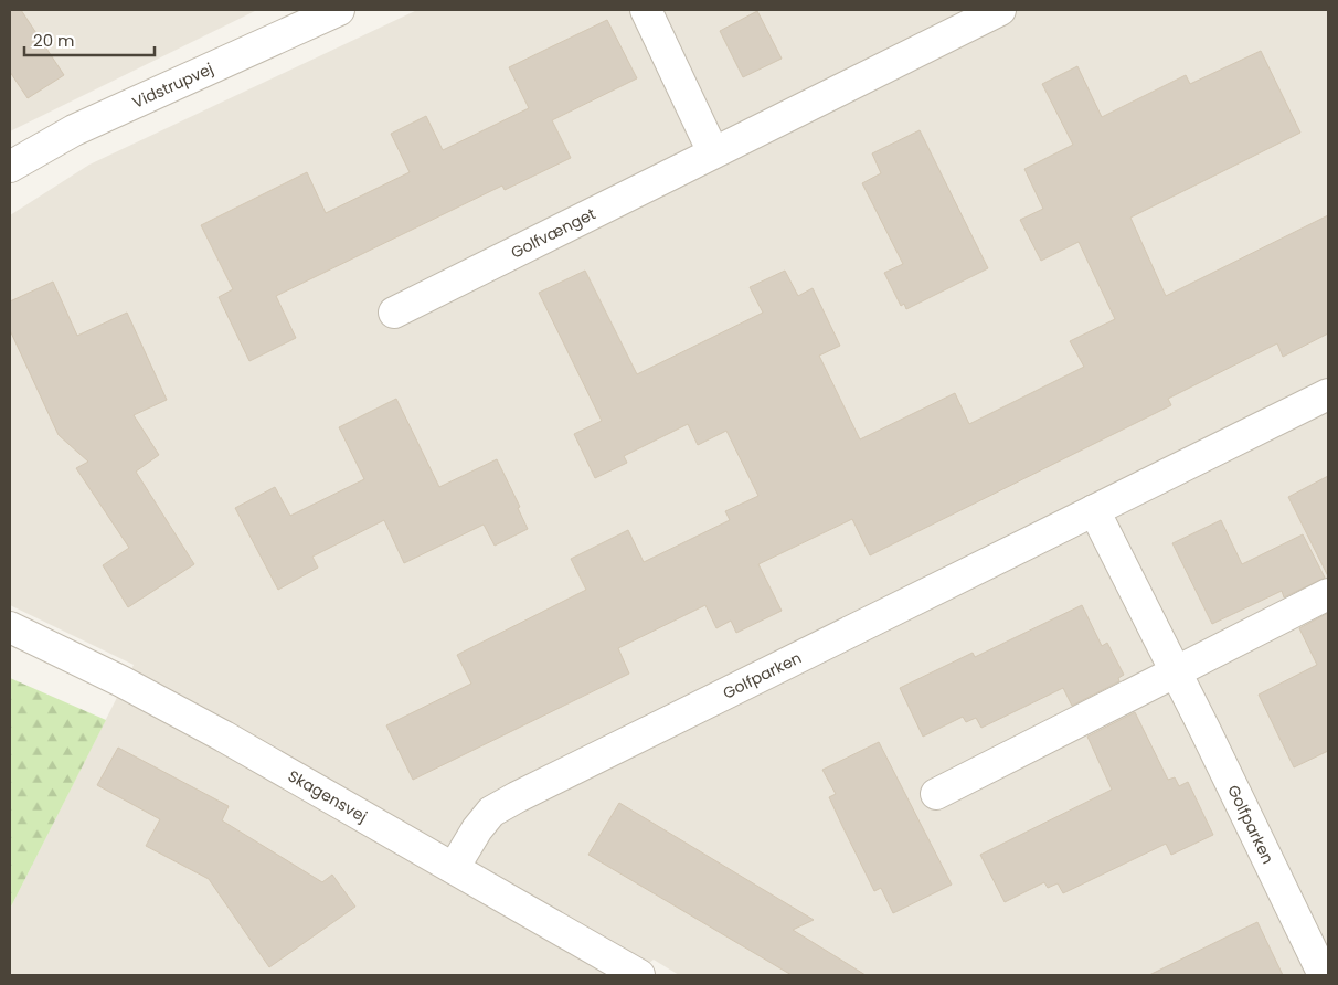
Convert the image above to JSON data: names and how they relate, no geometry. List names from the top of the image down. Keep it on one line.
{"streets":{"street":["Vidstrupvej","Golfvænget","Golfparken","Skagensvej"]},"crossings":[["Golfparken","Skagensvej"]],"scale_bar":"20 m"}
